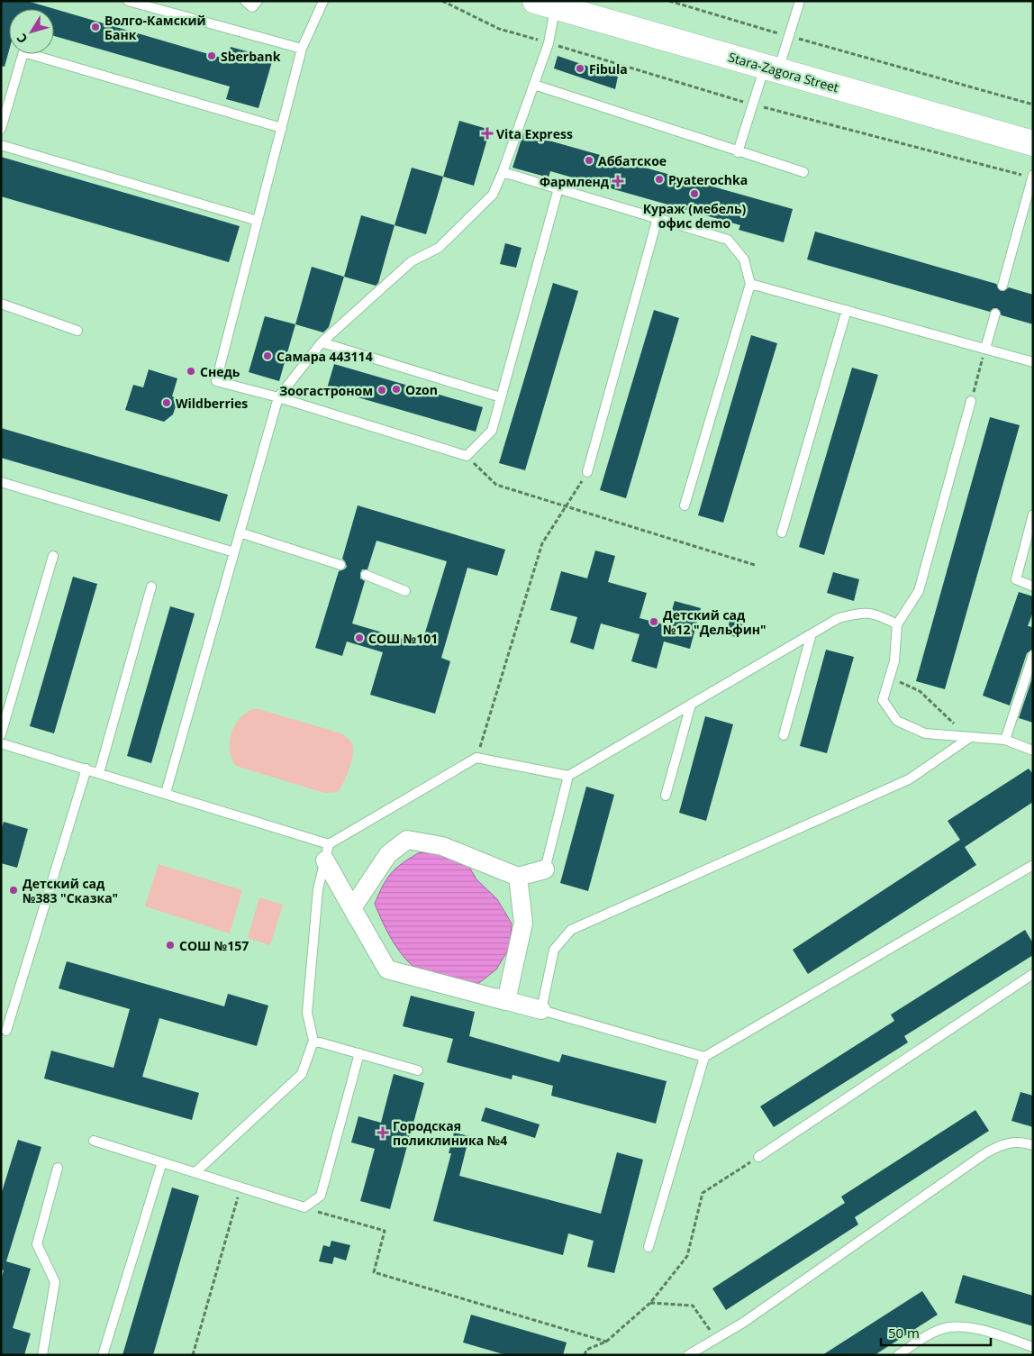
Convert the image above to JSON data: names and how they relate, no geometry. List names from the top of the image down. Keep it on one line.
{"streets":{"main road":["Stara-Zagora Street"]},"places":{"other":["Волго-Камский Банк","Sberbank","Fibula","Аббатское","Pyaterochka","Кураж (мебель) офис demo","Самара 443114","Снедь","Ozon","Зоогастроном","Wildberries","Детский сад №12 \"Дельфин\"","СОШ №101","Детский сад №383 \"Сказка\"","СОШ №157"],"health":["Vita Express","Фармленд","Городская поликлиника №4"]},"scale_bar":"50 m","north":"bottom left"}
